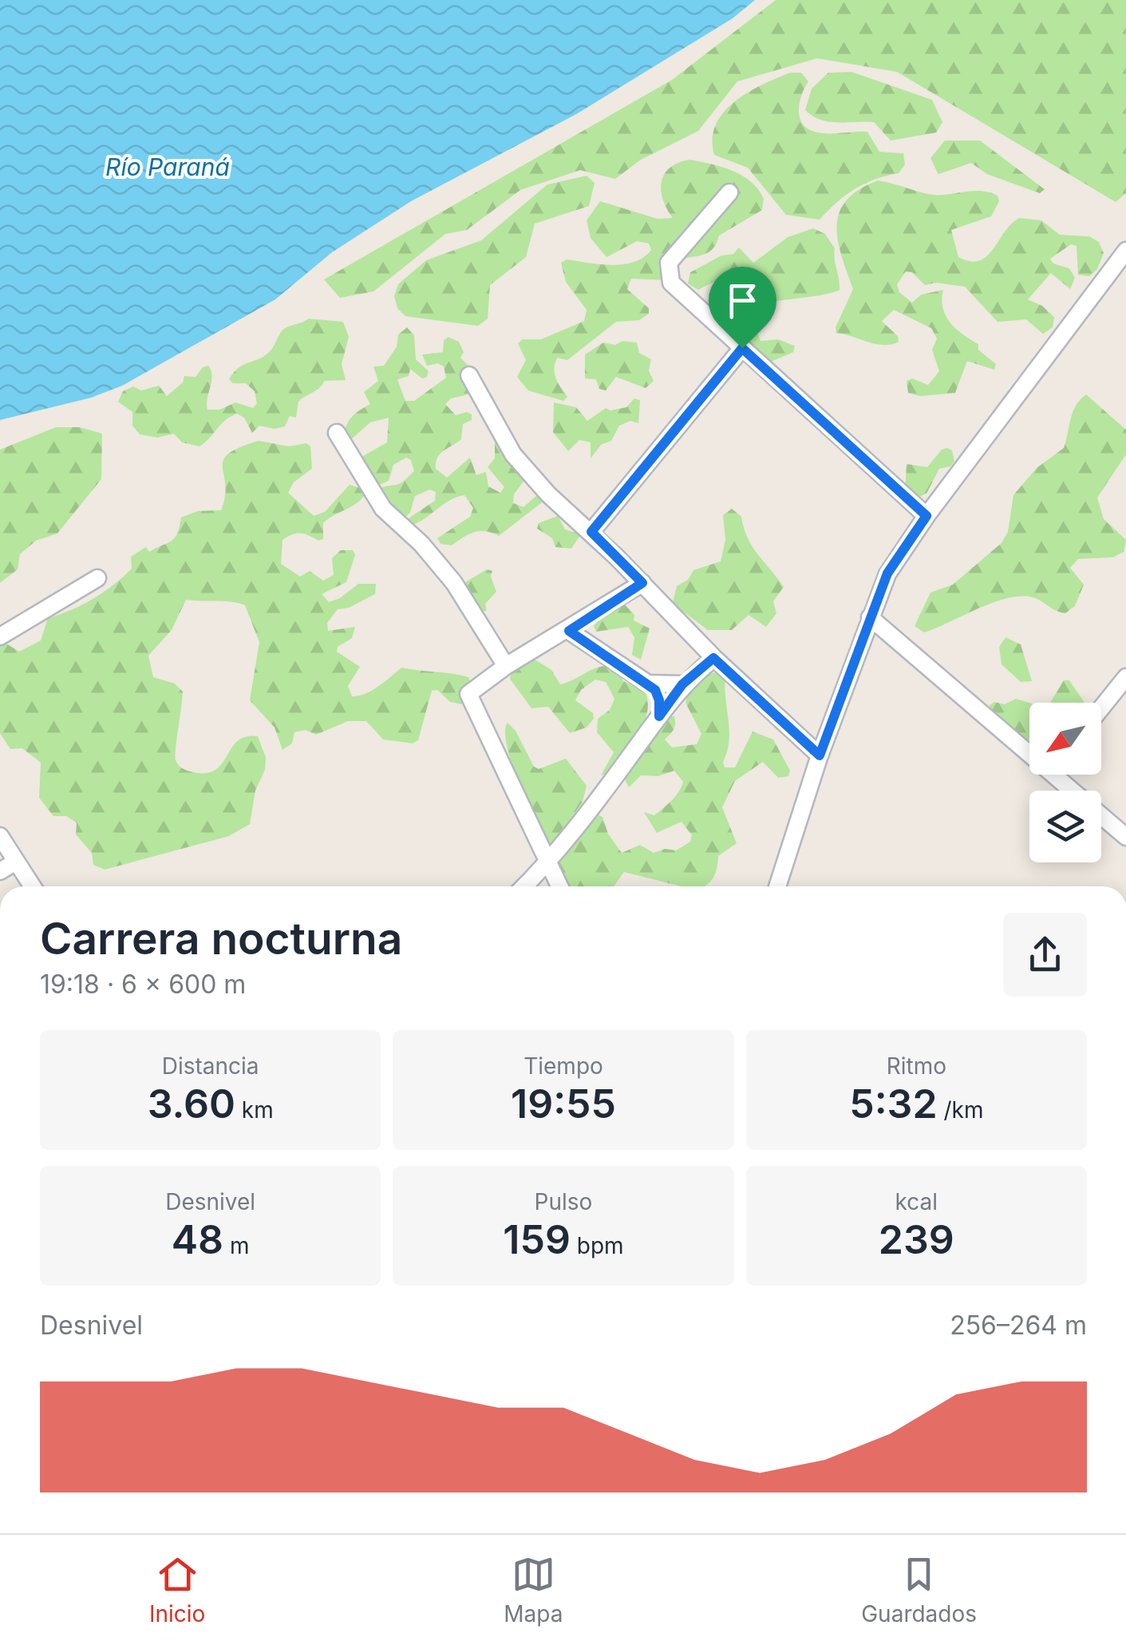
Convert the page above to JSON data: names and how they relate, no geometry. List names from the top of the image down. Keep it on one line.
{"water":["Río Paraná"],"north":"bottom left","page":{"heading":["Carrera nocturna","19:18 · 6 × 600 m"],"stats":[["Distancia","3.60 km"],["Tiempo","19:55"],["Ritmo","5:32 /km"],["Desnivel","48 m"],["Pulso","159 bpm"],["kcal","239"]],"chart":["Desnivel","256–264 m"],"tabs":["Inicio","Mapa","Guardados"]}}
